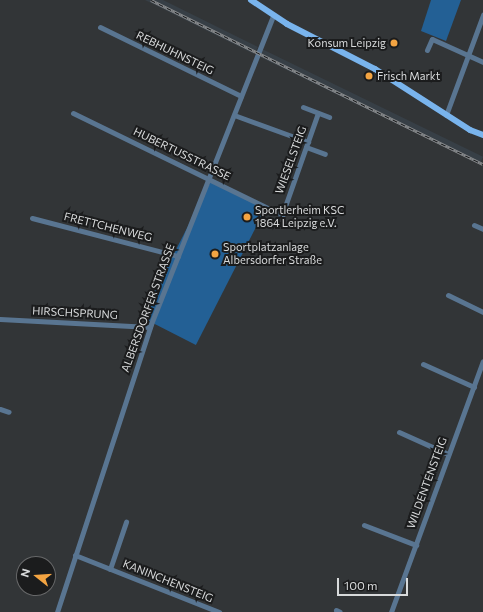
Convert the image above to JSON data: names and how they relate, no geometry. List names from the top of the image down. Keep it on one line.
{"streets":{"street":["REBHUHNSTEIG","HUBERTUSSTRASSE","WIESELSTEIG","FRETTCHENWEG","ALBERSDORFER STRASSE","HIRSCHSPRUNG","WILDENTENSTEIG","KANINCHENSTEIG"]},"crossings":[["REBHUHNSTEIG","ALBERSDORFER STRASSE"],["HUBERTUSSTRASSE","WIESELSTEIG"],["HUBERTUSSTRASSE","ALBERSDORFER STRASSE"],["FRETTCHENWEG","ALBERSDORFER STRASSE"],["ALBERSDORFER STRASSE","HIRSCHSPRUNG"],["ALBERSDORFER STRASSE","KANINCHENSTEIG"]],"places":["Konsum Leipzig","Frisch Markt","Sportlerheim KSC 1864 Leipzig e.V.","Sportplatzanlage Albersdorfer Straße"],"scale_bar":"100 m","north":"left"}
